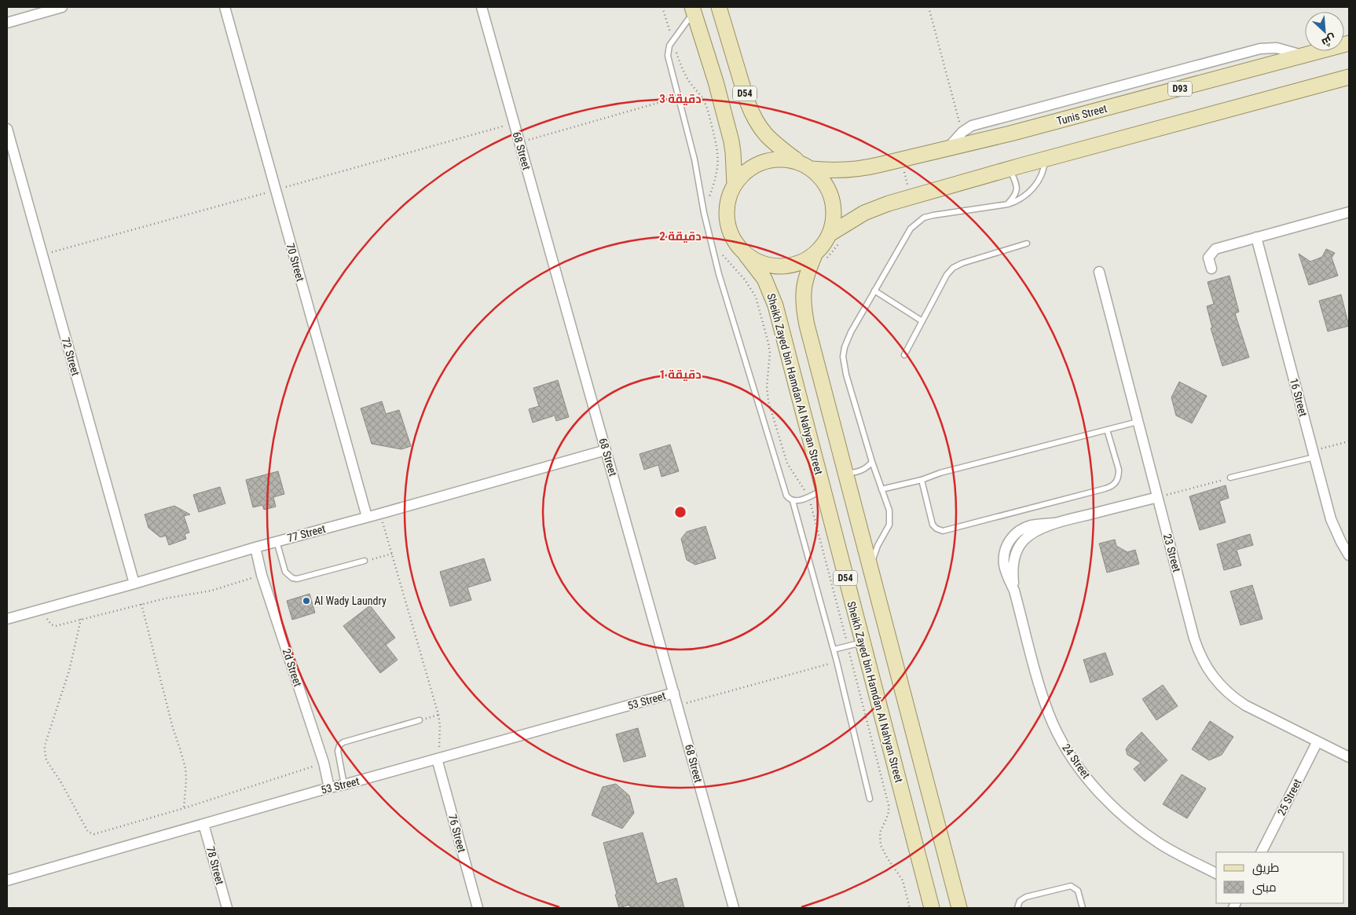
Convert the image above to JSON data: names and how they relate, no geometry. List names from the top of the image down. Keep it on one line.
{"streets":{"main road":["D93","D54","Tunis Street","Sheikh Zayed bin Hamdan Al Nahyan Street"],"street":["68 Street","70 Street","72 Street","16 Street","77 Street","23 Street","2d Street","53 Street","24 Street","25 Street","76 Street","78 Street"]},"crossings":[["D54","Tunis Street"],["D54","Sheikh Zayed bin Hamdan Al Nahyan Street"],["Tunis Street","Sheikh Zayed bin Hamdan Al Nahyan Street"],["68 Street","77 Street"],["68 Street","53 Street"],["70 Street","77 Street"],["72 Street","77 Street"],["77 Street","2d Street"],["23 Street","24 Street"],["23 Street","25 Street"],["2d Street","53 Street"],["53 Street","76 Street"],["53 Street","78 Street"]],"places":["Al Wady Laundry"],"legend":["طريق","مبنى"],"north":"bottom right","rings":["3 دقيقة","2 دقيقة","1 دقيقة"]}
